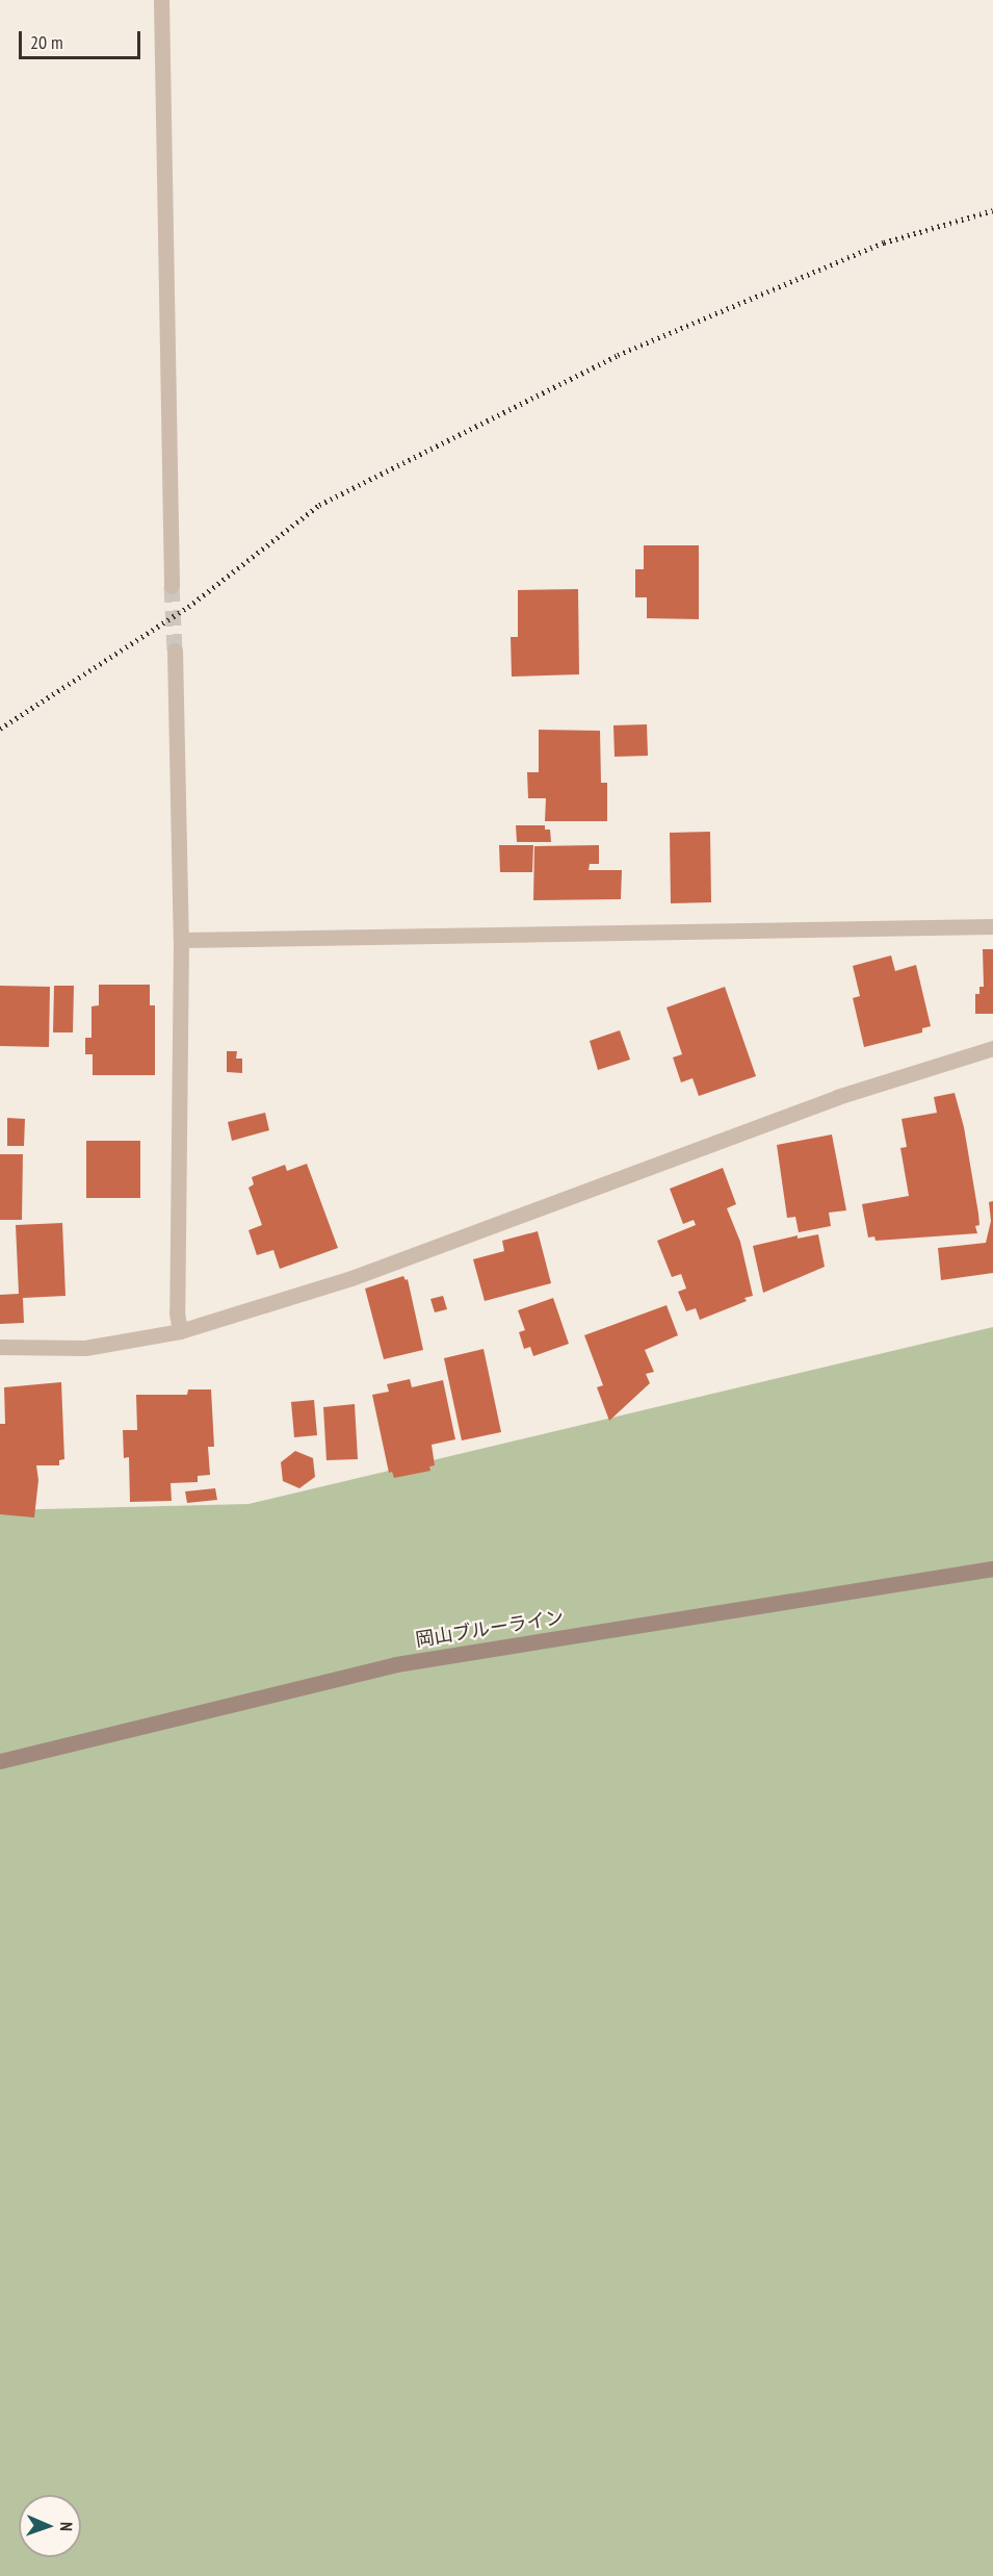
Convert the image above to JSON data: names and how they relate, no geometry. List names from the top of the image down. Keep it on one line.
{"streets":{"main road":["岡山ブルーライン"]},"scale_bar":"20 m","north":"right"}
